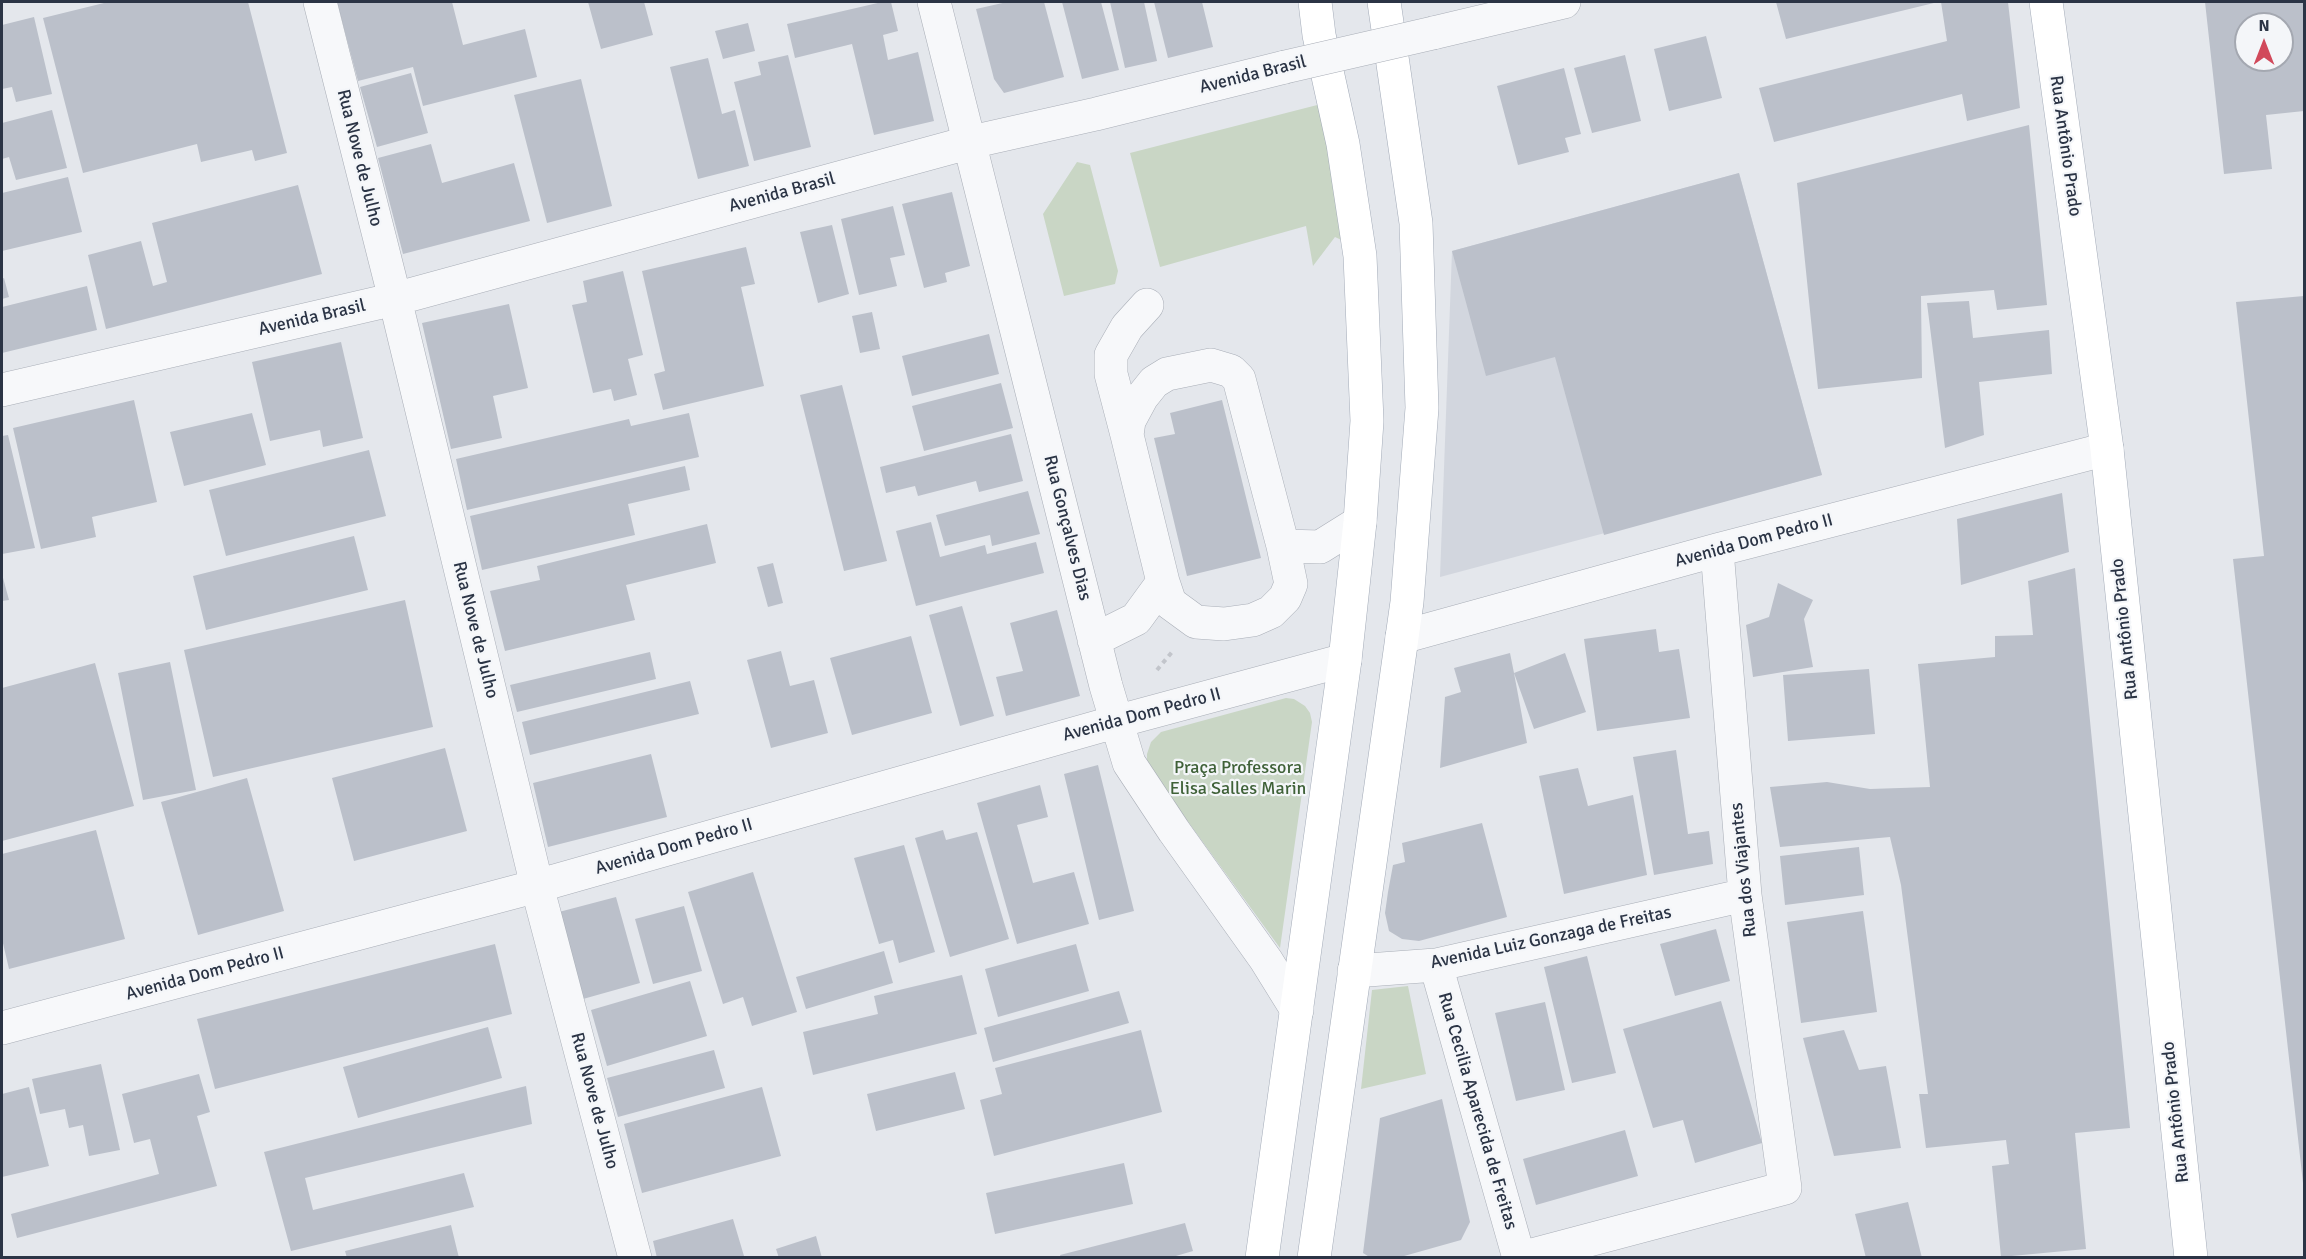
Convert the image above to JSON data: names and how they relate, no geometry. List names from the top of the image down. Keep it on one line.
{"streets":{"main road":["Rua Antônio Prado"],"street":["Avenida Brasil","Rua Nove de Julho","Rua Gonçalves Dias","Avenida Dom Pedro II","Rua dos Viajantes","Avenida Luiz Gonzaga de Freitas","Rua Cecilia Aparecida de Freitas"]},"crossings":[["Avenida Brasil","Rua Nove de Julho"],["Avenida Brasil","Rua Gonçalves Dias"],["Rua Antônio Prado","Avenida Dom Pedro II"],["Rua Nove de Julho","Avenida Dom Pedro II"],["Rua Gonçalves Dias","Avenida Dom Pedro II"],["Avenida Dom Pedro II","Rua dos Viajantes"],["Rua dos Viajantes","Avenida Luiz Gonzaga de Freitas"],["Rua dos Viajantes","Rua Cecilia Aparecida de Freitas"],["Avenida Luiz Gonzaga de Freitas","Rua Cecilia Aparecida de Freitas"]],"parks":["Praça Professora Elisa Salles Marin"],"north":"top"}
